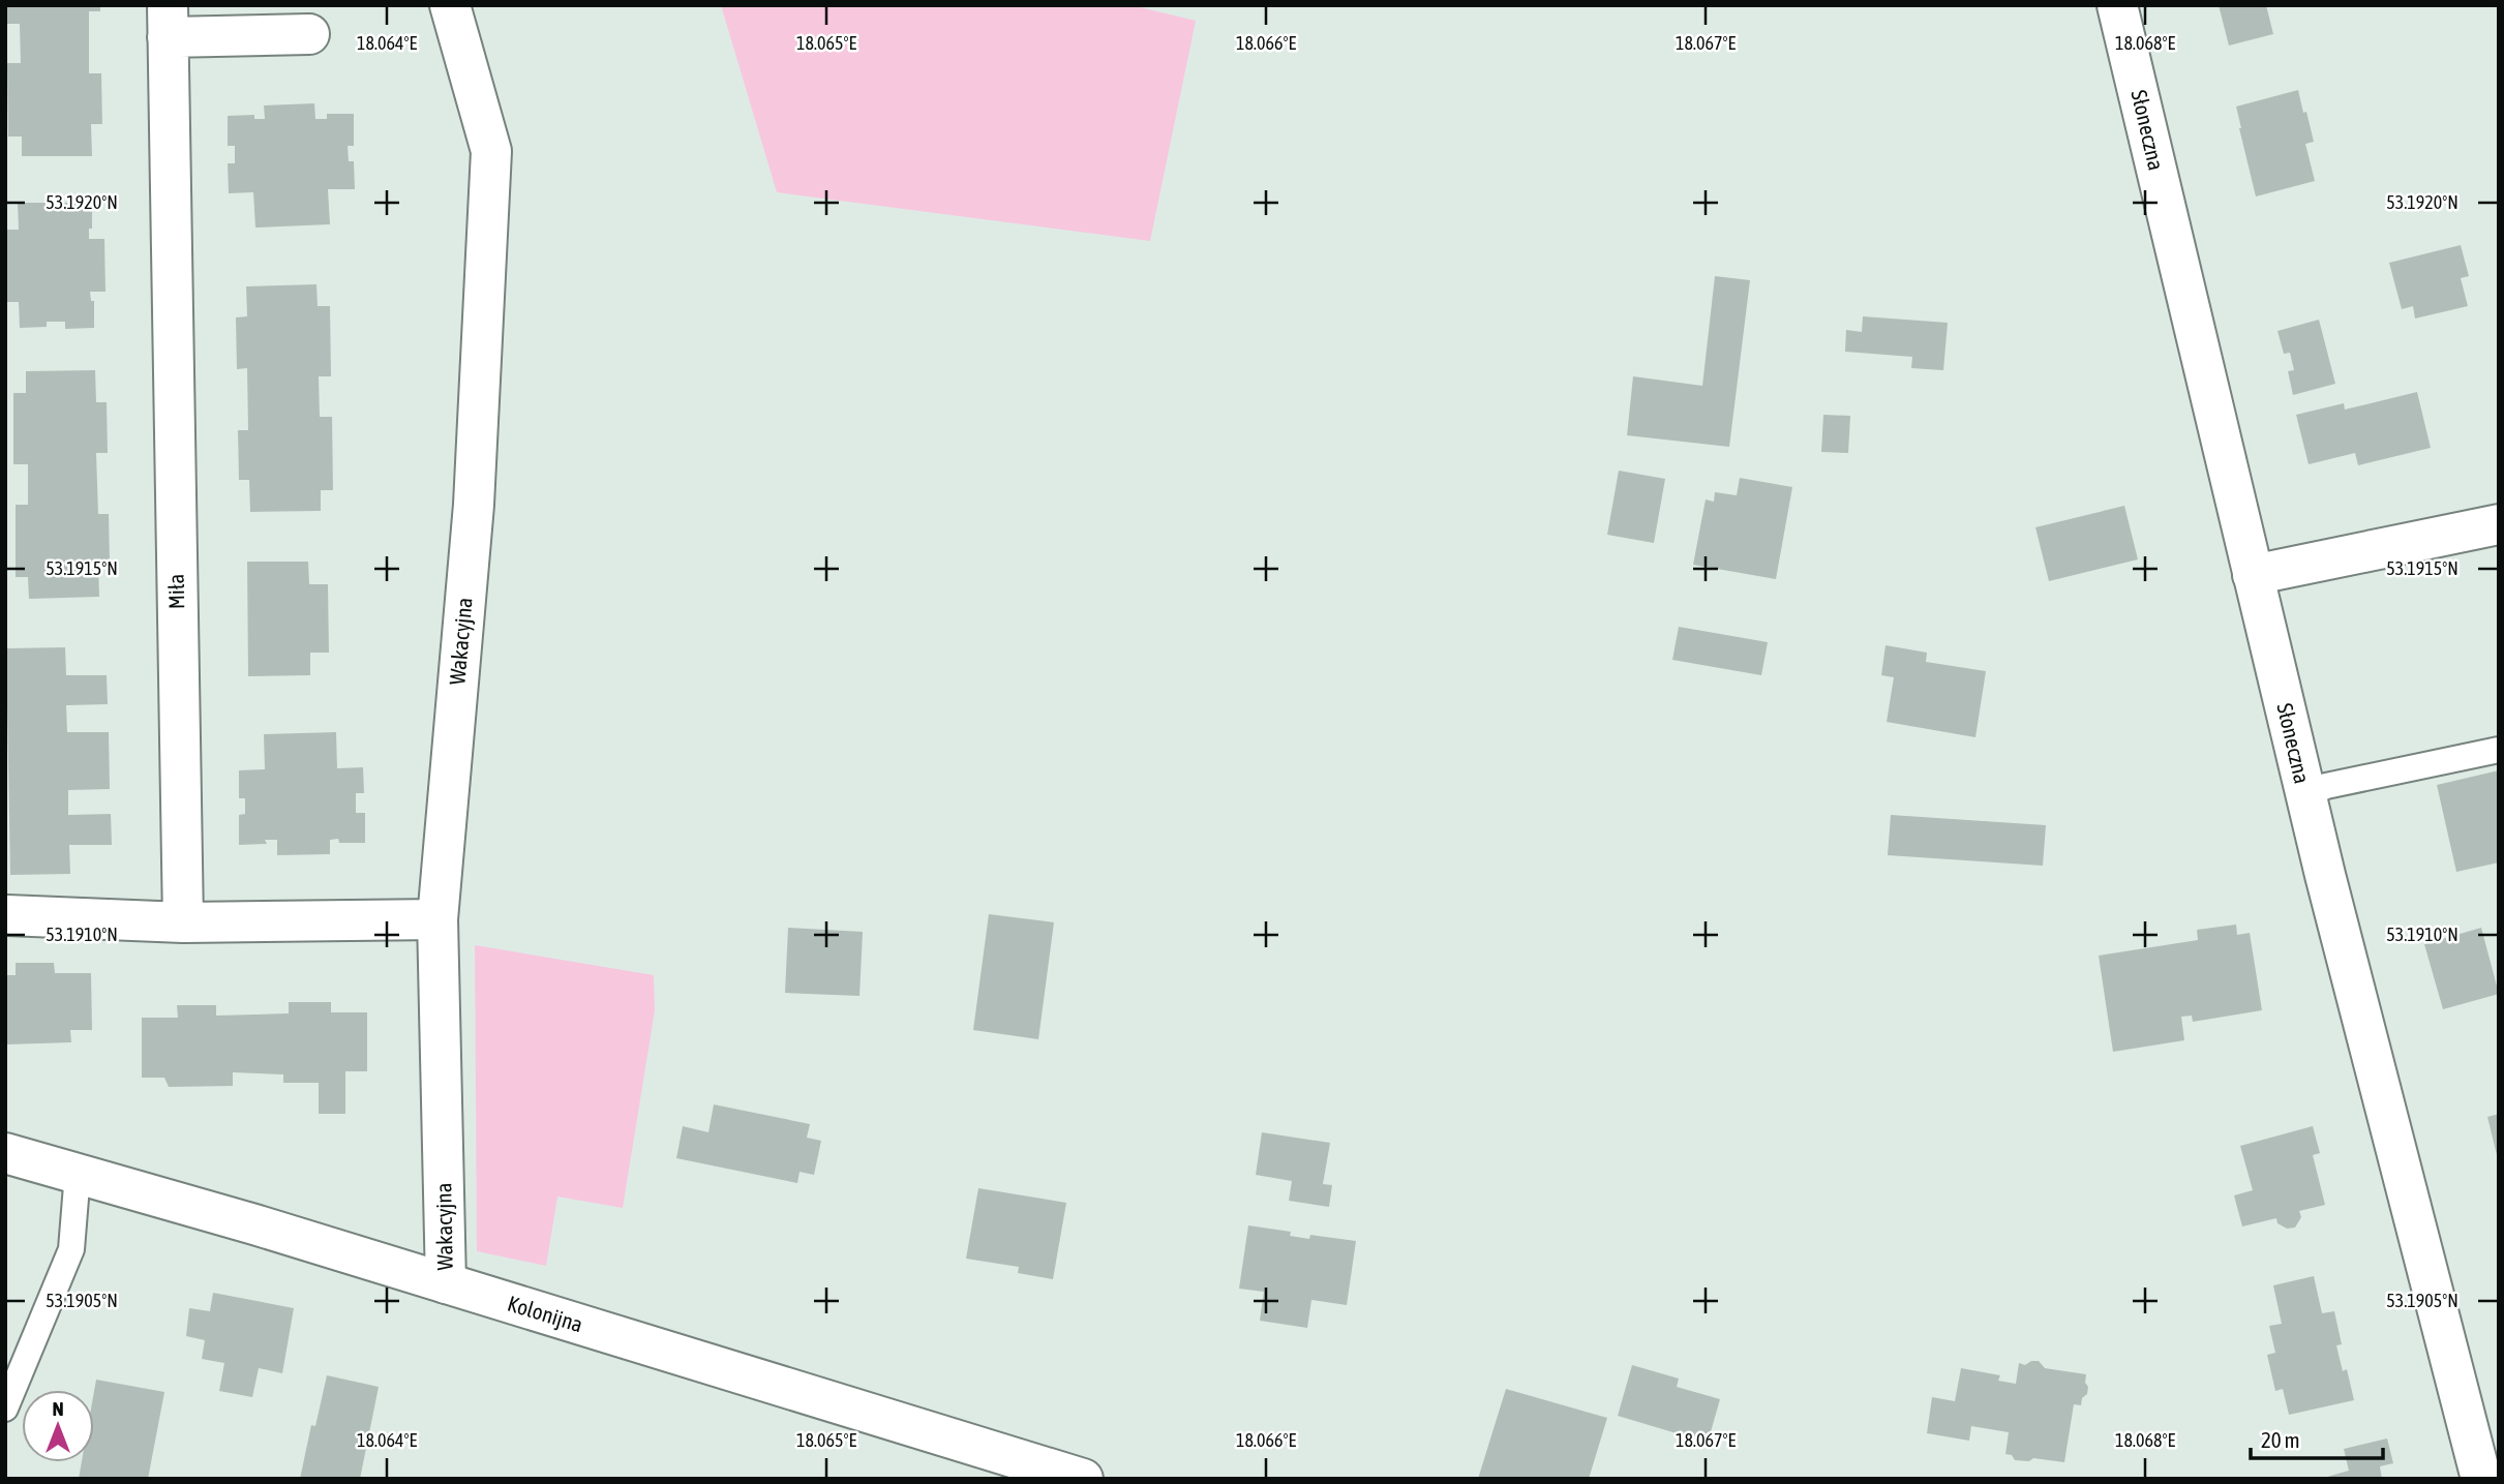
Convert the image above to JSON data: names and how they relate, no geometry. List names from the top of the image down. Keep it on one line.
{"streets":{"street":["Słoneczna","Miła","Wakacyjna","Kolonijna"]},"crossings":[["Wakacyjna","Kolonijna"]],"scale_bar":"20 m","north":"top","coordinates":["18.064°E","18.065°E","18.066°E","18.067°E","18.068°E","53.1920°N","53.1915°N","53.1910°N","53.1905°N"]}
